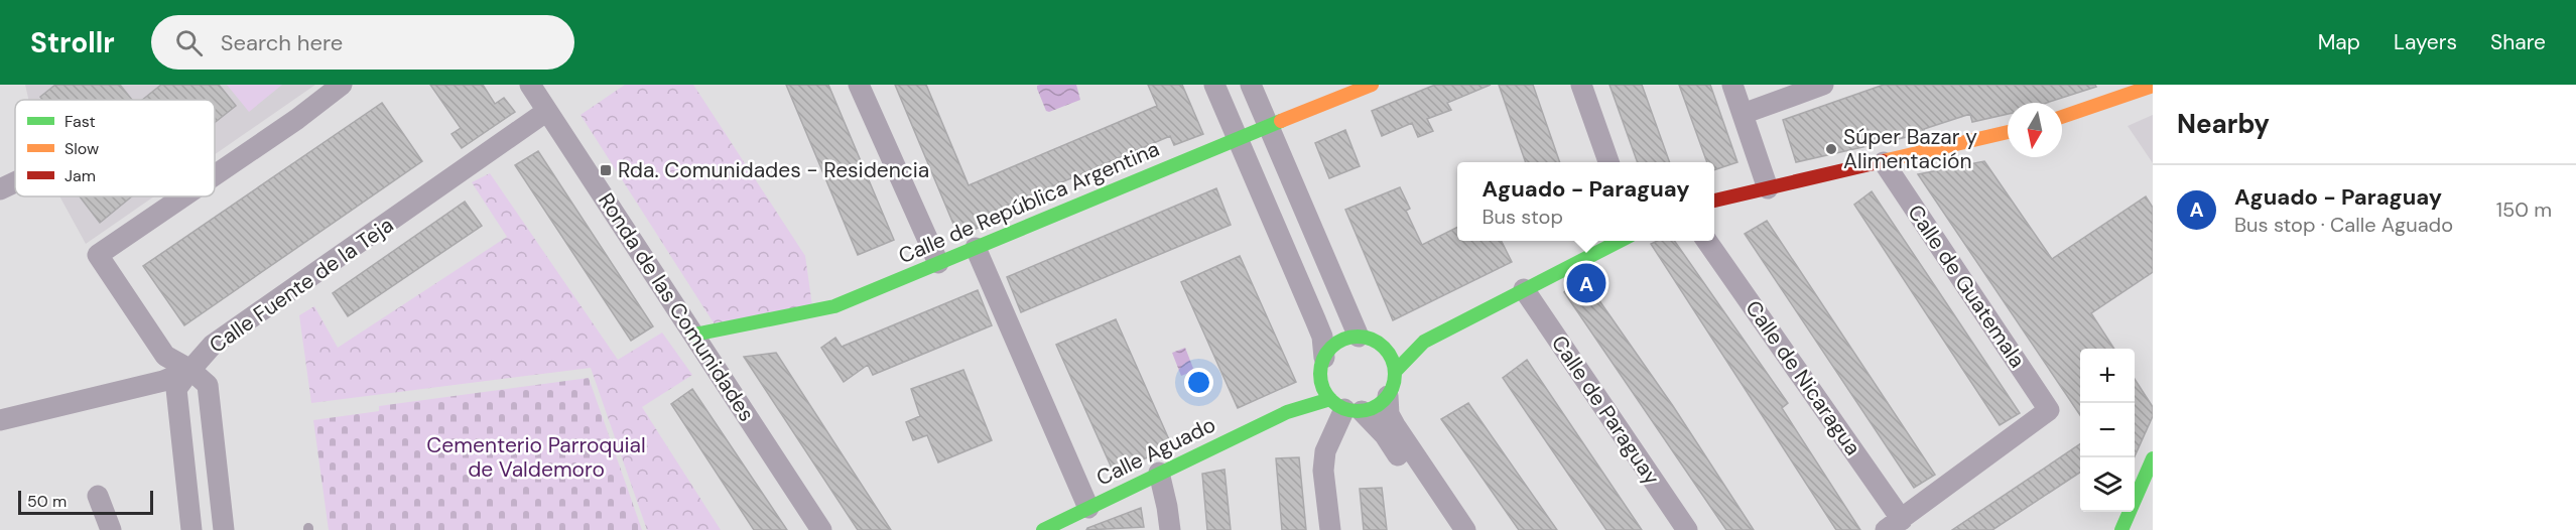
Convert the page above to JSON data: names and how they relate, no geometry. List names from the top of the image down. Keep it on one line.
{"streets":{"street":["Calle de República Argentina","Calle Fuente de la Teja","Calle de Guatemala","Ronda de las Comunidades","Calle de Nicaragua","Calle de Paraguay","Calle Aguado"]},"crossings":[["Calle de República Argentina","Ronda de las Comunidades"],["Calle Fuente de la Teja","Ronda de las Comunidades"],["Calle de Guatemala","Calle de Nicaragua"]],"parks":["Cementerio Parroquial de Valdemoro"],"places":{"other":["Súper Bazar y Alimentación"],"transit":["Rda. Comunidades - Residencia"]},"legend":["Fast","Slow","Jam"],"scale_bar":"50 m","north":"bottom","page":{"header":"Strollr","search":"Search here","nav":["Map","Layers","Share"],"heading":"Nearby","popup":["Aguado - Paraguay","Bus stop"],"list":[{"mark":"A","name":"Aguado - Paraguay","note":"Bus stop · Calle Aguado","value":"150 m"}],"pins":"A","map_buttons":["+","−"],"scale":"50 m"}}
